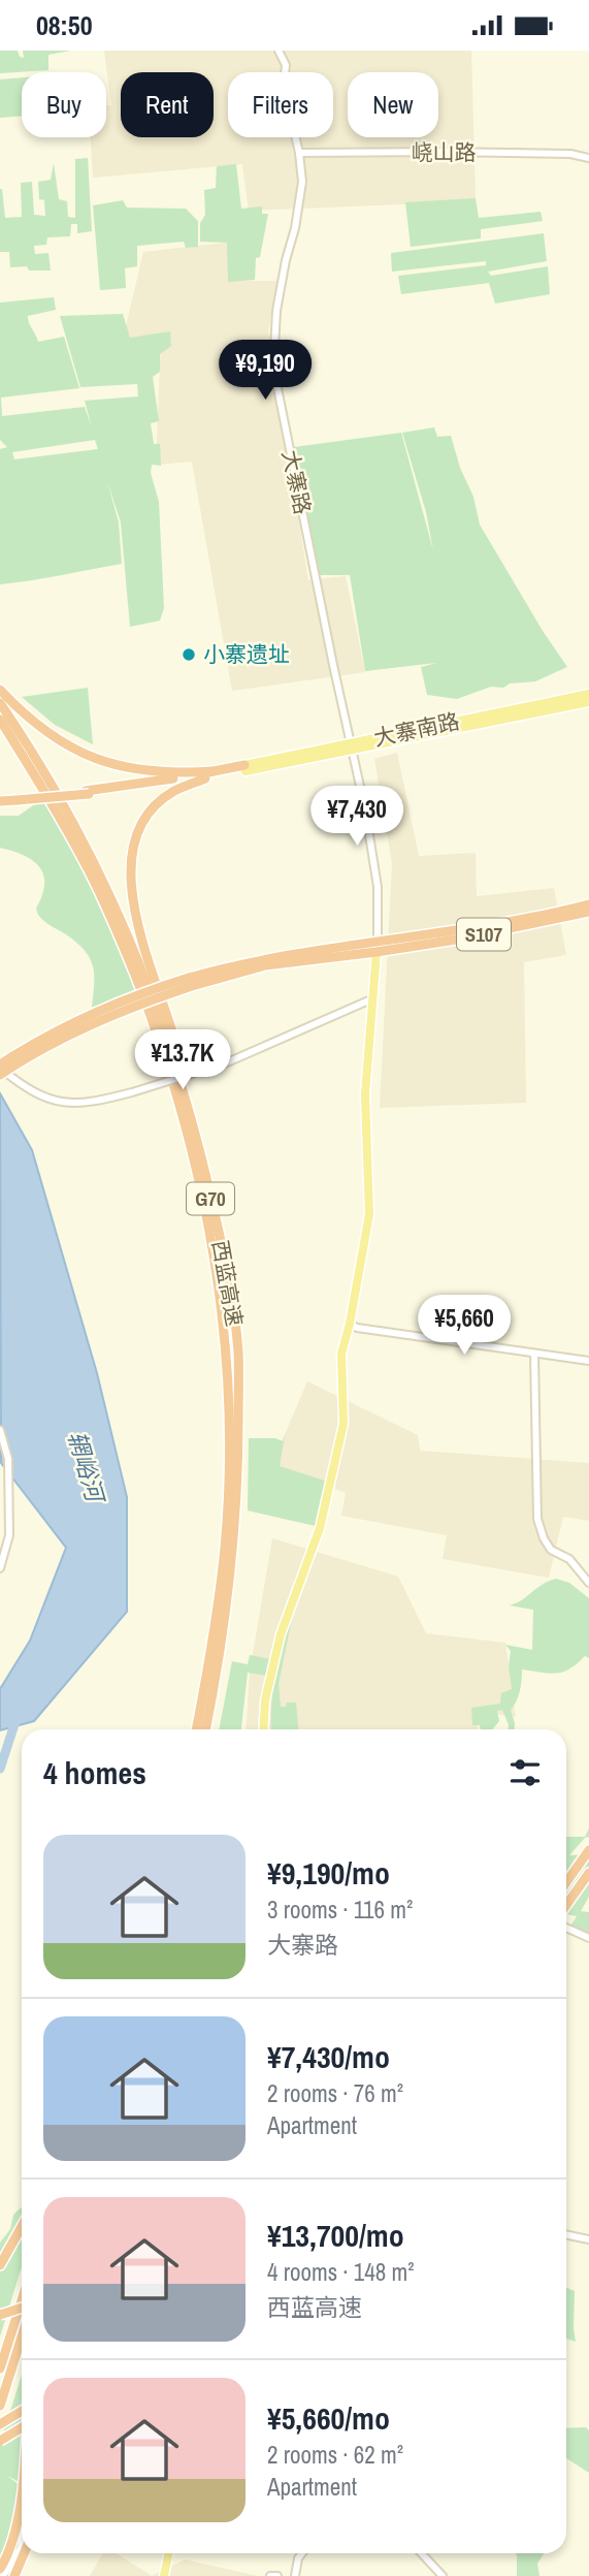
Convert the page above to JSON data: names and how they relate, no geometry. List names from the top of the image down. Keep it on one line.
{"streets":{"highway":["S107","G70","西蓝高速"],"main road":["大寨南路"],"street":["峣山路","大寨路"]},"crossings":[["峣山路","大寨路"],["大寨路","大寨南路"],["大寨路","S107"]],"water":["辋峪河"],"places":["小寨遗址"],"page":{"status":"08:50","chip":["Buy","Rent","Filters","New"],"price":["¥9,190","¥7,430","¥13.7K","¥5,660"],"heading":"4 homes","list":[{"name":"¥9,190/mo","note":"3 rooms · 116 m² · 大寨路"},{"name":"¥7,430/mo","note":"2 rooms · 76 m² · Apartment"},{"name":"¥13,700/mo","note":"4 rooms · 148 m² · 西蓝高速"},{"name":"¥5,660/mo","note":"2 rooms · 62 m² · Apartment"}]}}
